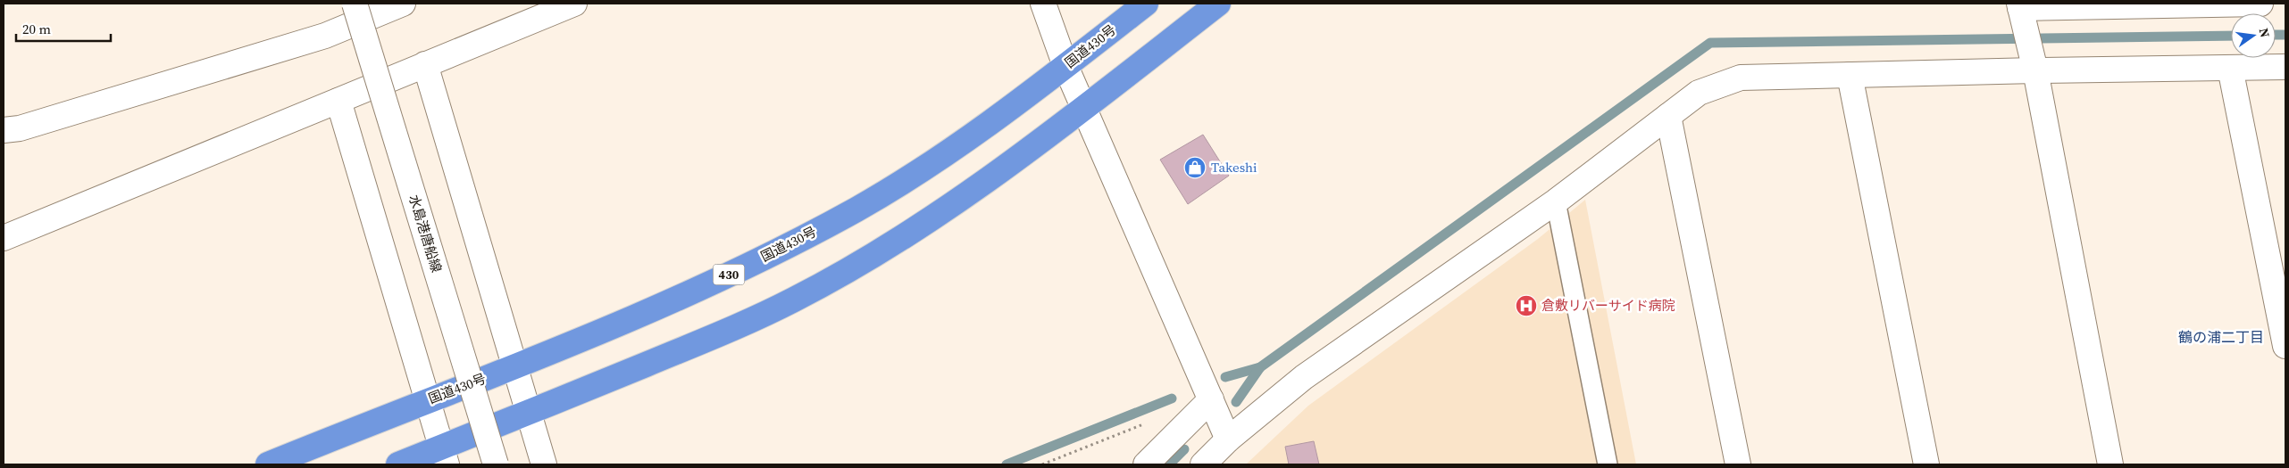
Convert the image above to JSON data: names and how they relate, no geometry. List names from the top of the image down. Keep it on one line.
{"streets":{"highway":["国道430号","430"],"street":["水島港唐船線"]},"districts":["鶴の浦二丁目"],"places":{"shop":["Takeshi"],"hospital":["倉敷リバーサイド病院"]},"scale_bar":"20 m","north":"right"}
